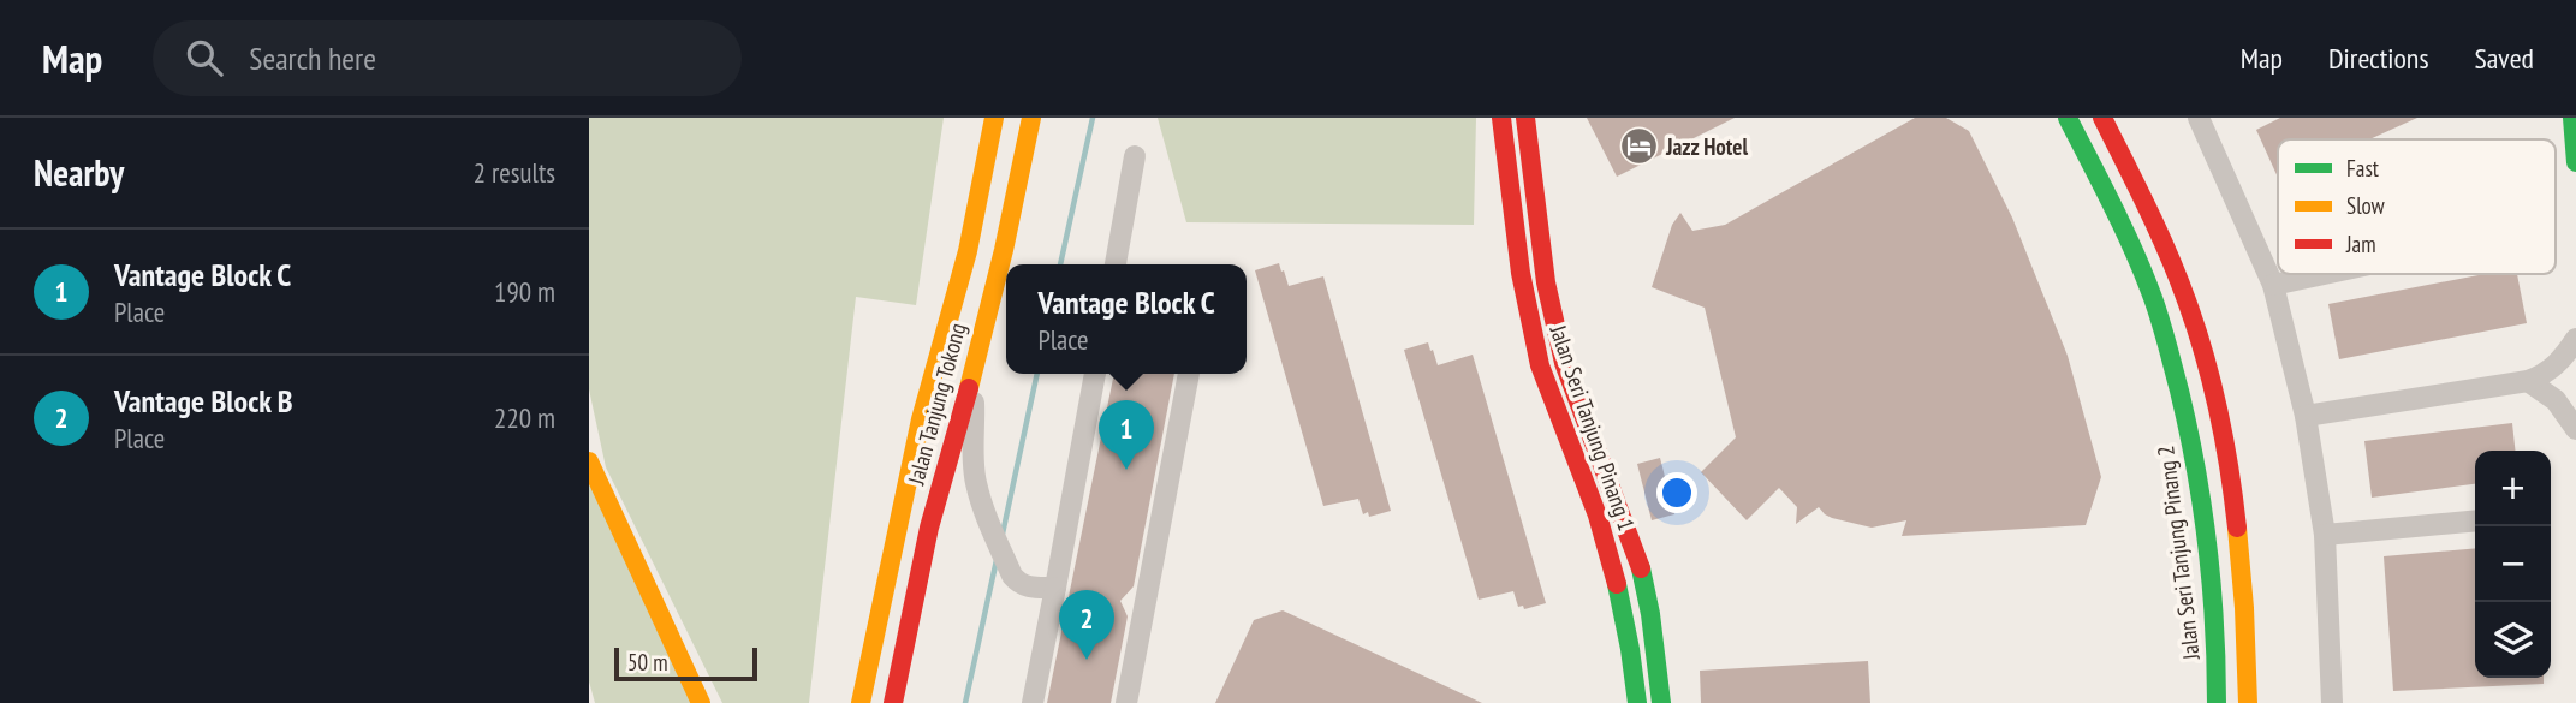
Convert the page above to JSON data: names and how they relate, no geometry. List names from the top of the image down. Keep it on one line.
{"streets":{"street":["Jalan Tanjung Tokong","Jalan Seri Tanjung Pinang 1","Jalan Seri Tanjung Pinang 2"]},"places":{"hotel":["Jazz Hotel"]},"legend":["Fast","Slow","Jam"],"scale_bar":"50 m","page":{"header":"Map","search":"Search here","nav":["Map","Directions","Saved"],"heading":["Nearby","2 results"],"list":[{"mark":"1","name":"Vantage Block C","note":"Place","value":"190 m"},{"mark":"2","name":"Vantage Block B","note":"Place","value":"220 m"}],"popup":["Vantage Block C","Place"],"pins":["1","2"],"map_buttons":["+","−"],"scale":"50 m"}}
